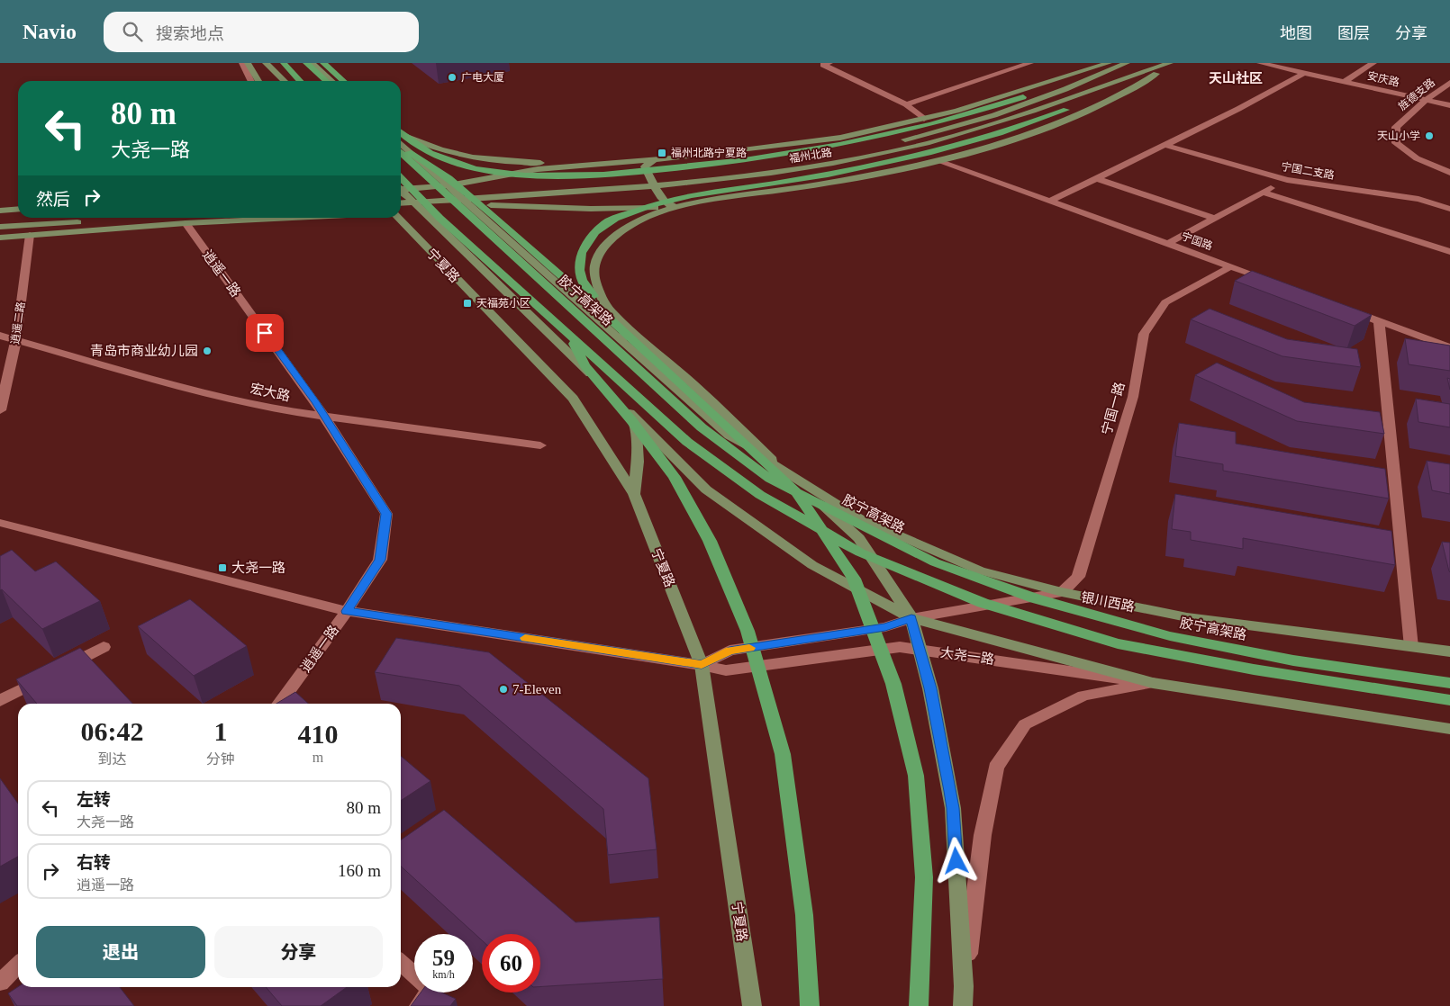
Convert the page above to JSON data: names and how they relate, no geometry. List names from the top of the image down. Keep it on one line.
{"streets":{"highway":["胶宁高架路"],"main road":["福州北路","宁夏路","银川西路"],"street":["安庆路","旌德支路","宁国二支路","宁国路","逍遥一路","逍遥二路","宏大路","宁国一路","大尧一路"]},"crossings":[["安庆路","旌德支路"],["宁国路","宁国一路"],["宁夏路","大尧一路"],["逍遥一路","宏大路"],["逍遥一路","大尧一路"],["逍遥二路","宏大路"],["宁国一路","银川西路"]],"districts":["天山社区"],"places":{"other":["广电大厦","天山小学","青岛市商业幼儿园","7-Eleven"],"transit":["福州北路宁夏路","天福苑小区","大尧一路"]},"page":{"header":"Navio","search":"搜索地点","nav":["地图","图层","分享"],"turn":["80 m","大尧一路"],"then":"然后","eta":["06:42","到达","1","分钟","410","m"],"list":[{"name":"左转","note":"大尧一路","value":"80 m"},{"name":"右转","note":"逍遥一路","value":"160 m"}],"buttons":["退出","分享"],"speed":"59 km/h","limit":"60"}}
